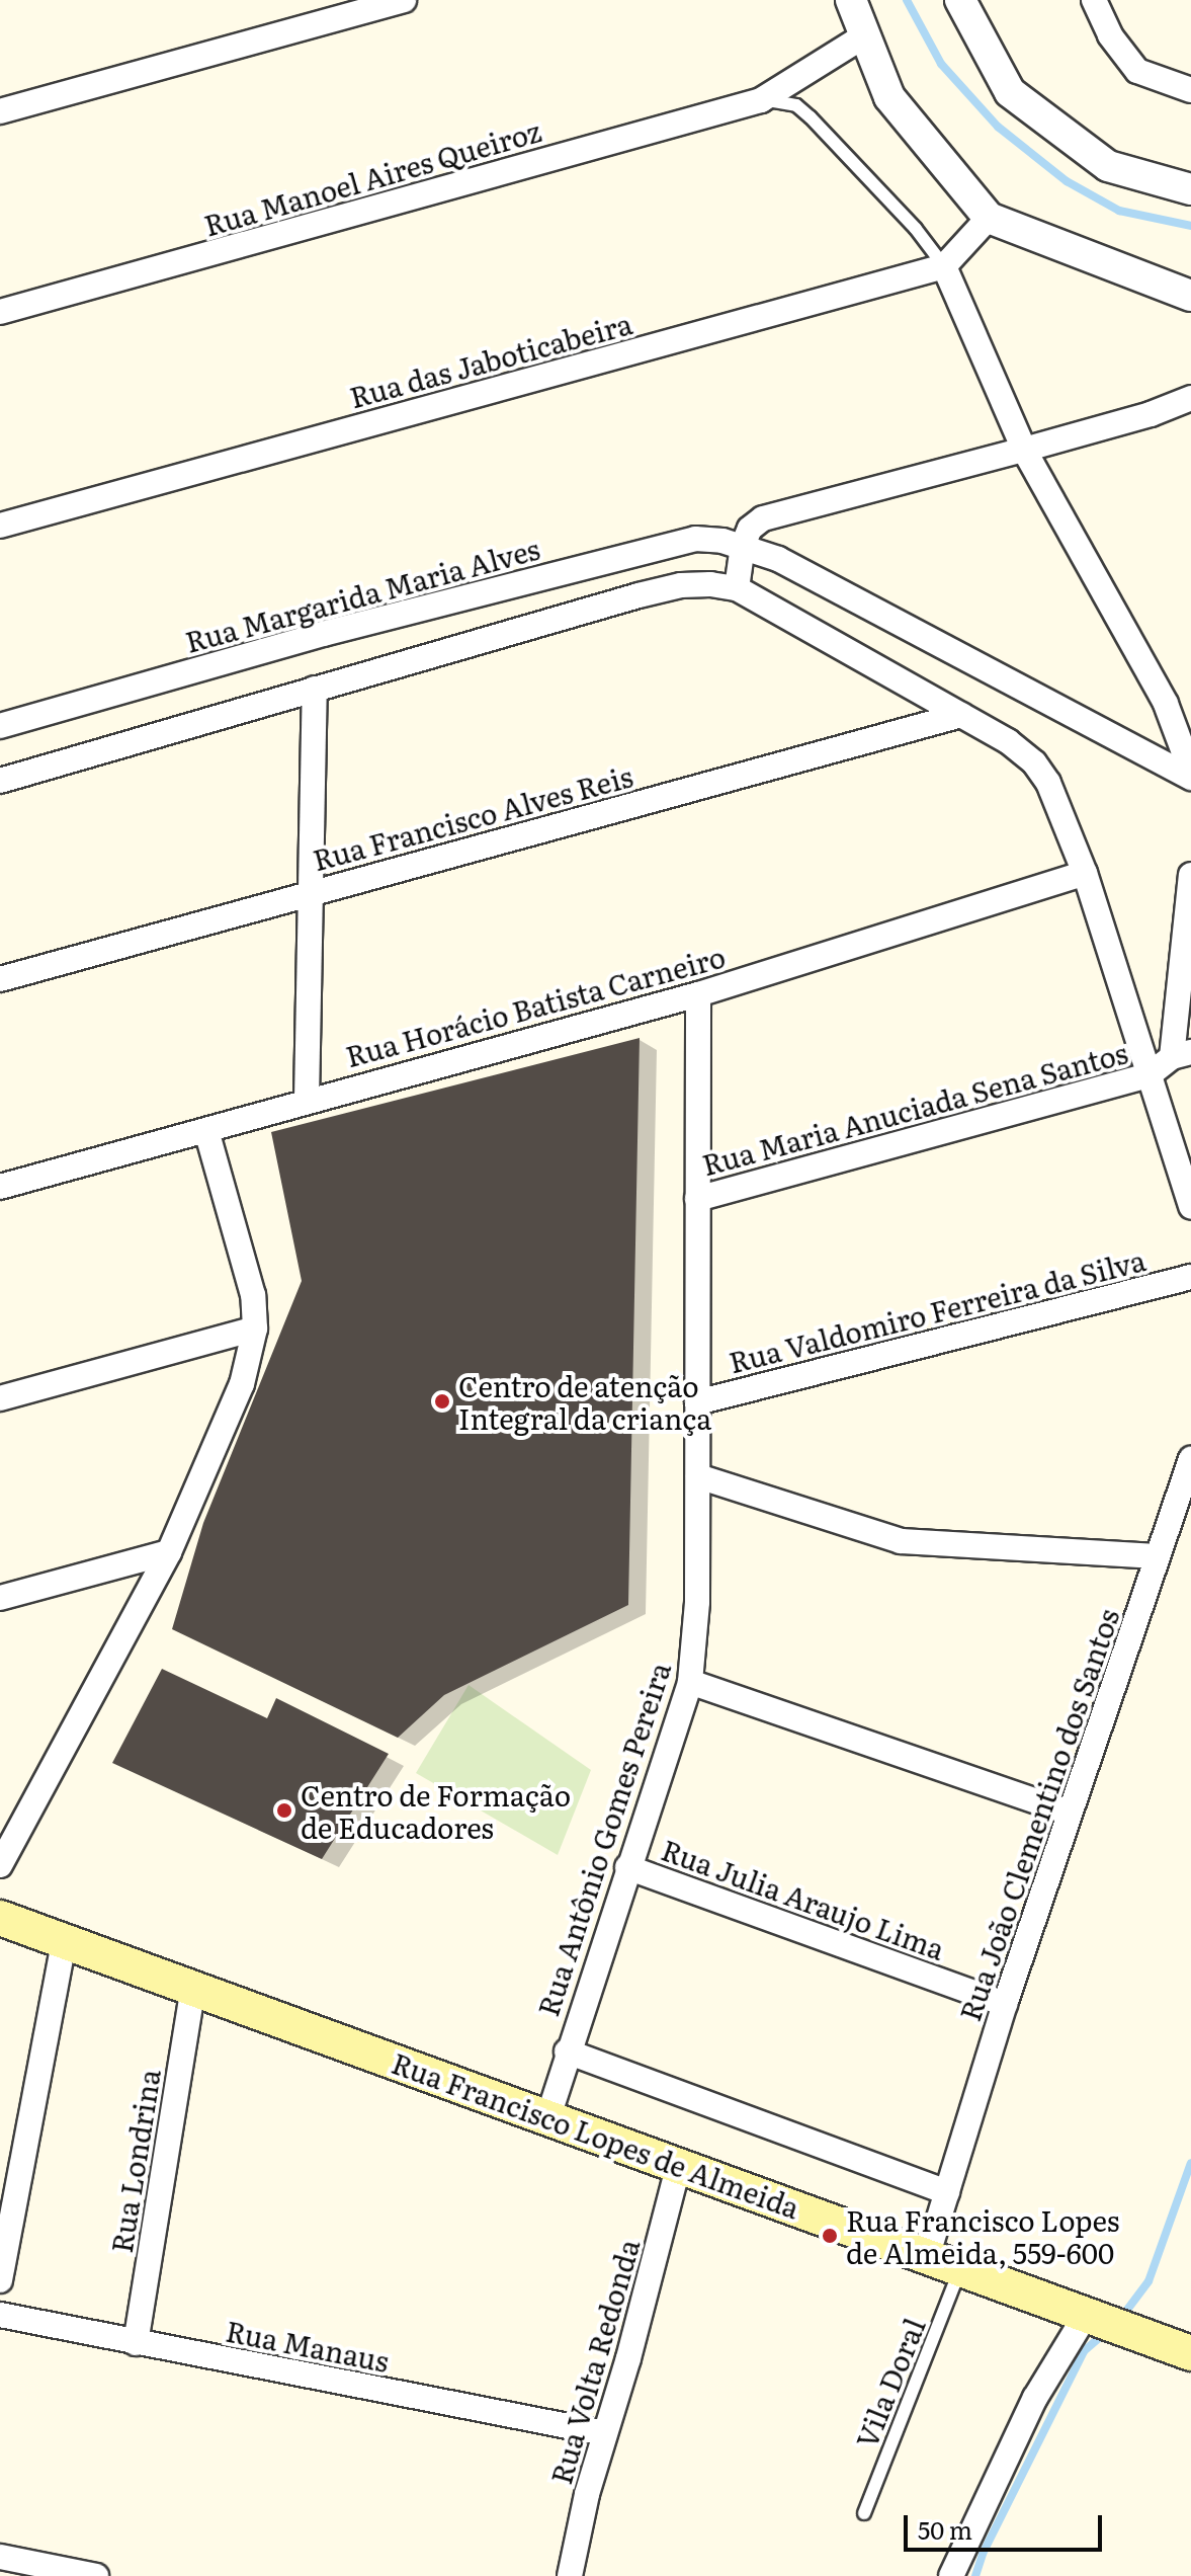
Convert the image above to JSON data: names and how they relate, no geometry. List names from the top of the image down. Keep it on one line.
{"streets":{"main road":["Rua Francisco Lopes de Almeida"],"street":["Rua Manoel Aires Queiroz","Rua das Jaboticabeira","Rua Margarida Maria Alves","Rua Francisco Alves Reis","Rua Horácio Batista Carneiro","Rua Maria Anuciada Sena Santos","Rua Valdomiro Ferreira da Silva","Rua João Clementino dos Santos","Rua Antônio Gomes Pereira","Rua Julia Araujo Lima","Rua Londrina","Rua Manaus","Rua Volta Redonda"],"lane":["Vila Doral"]},"crossings":[["Rua Horácio Batista Carneiro","Rua Antônio Gomes Pereira"],["Rua Maria Anuciada Sena Santos","Rua Antônio Gomes Pereira"],["Rua Valdomiro Ferreira da Silva","Rua Antônio Gomes Pereira"],["Rua João Clementino dos Santos","Rua Julia Araujo Lima"],["Rua João Clementino dos Santos","Rua Francisco Lopes de Almeida"],["Rua Antônio Gomes Pereira","Rua Julia Araujo Lima"],["Rua Antônio Gomes Pereira","Rua Francisco Lopes de Almeida"],["Rua Francisco Lopes de Almeida","Rua Londrina"],["Rua Francisco Lopes de Almeida","Rua Volta Redonda"],["Rua Francisco Lopes de Almeida","Vila Doral"],["Rua Londrina","Rua Manaus"],["Rua Manaus","Rua Volta Redonda"]],"places":["Centro de atenção Integral da criança","Centro de Formação de Educadores","Rua Francisco Lopes de Almeida, 559-600"],"scale_bar":"50 m"}
